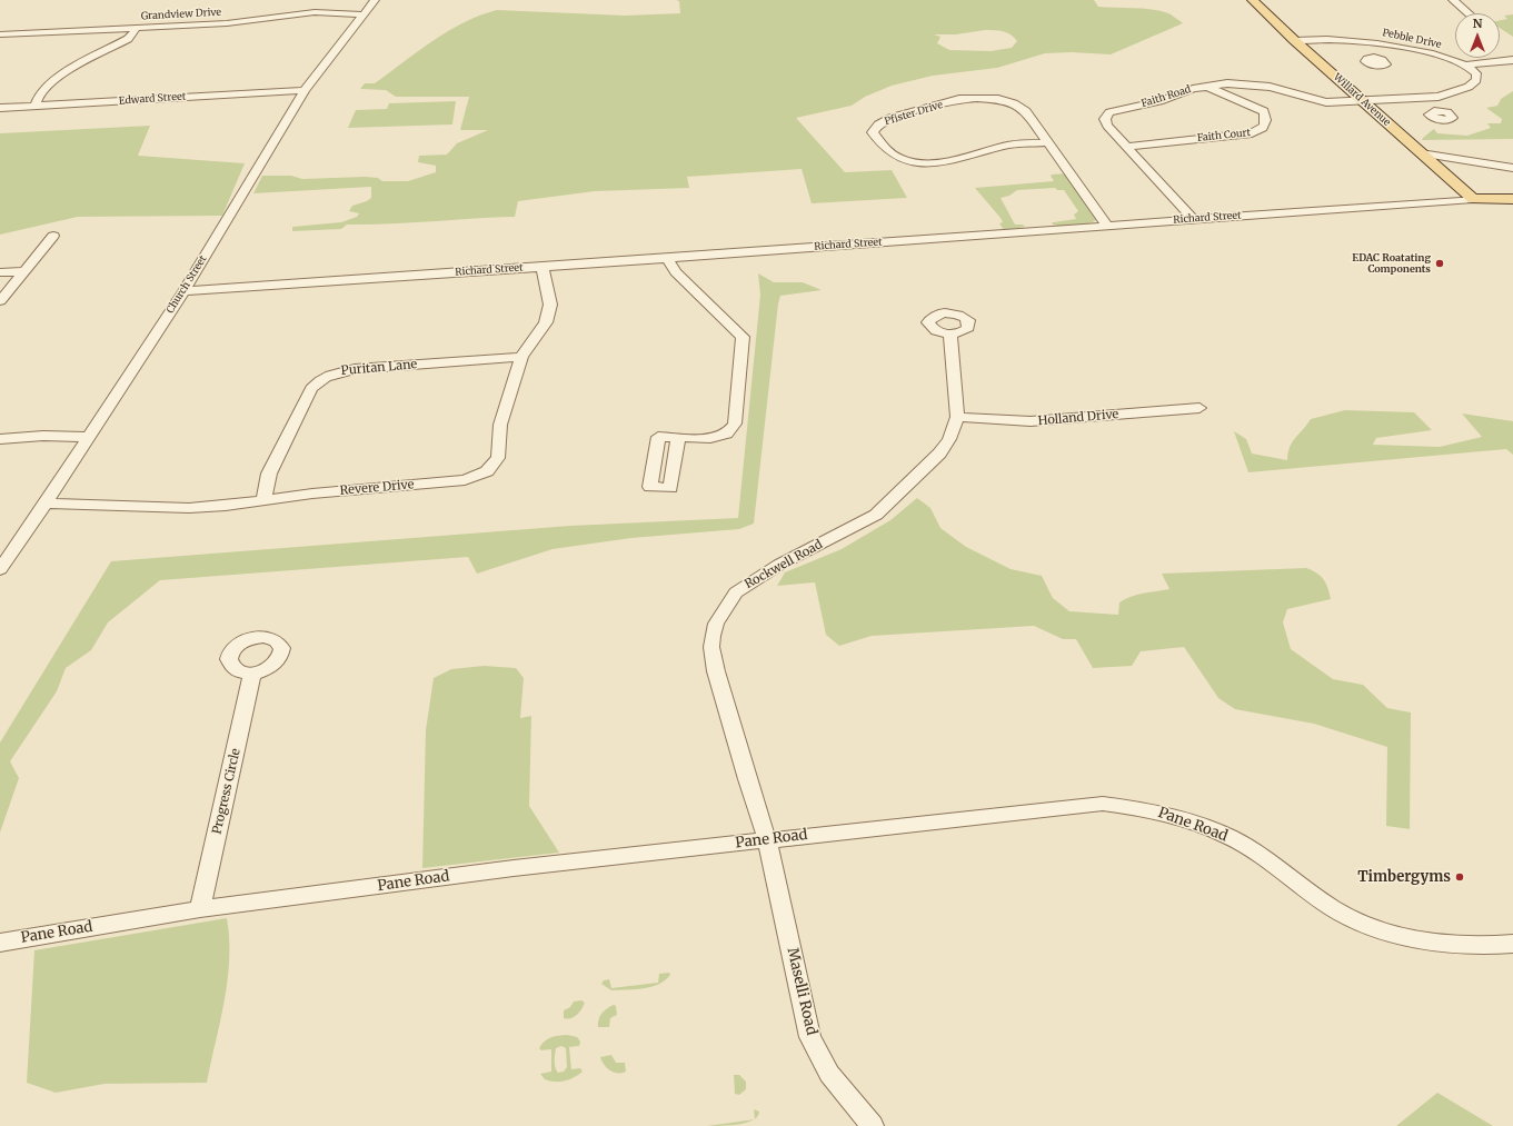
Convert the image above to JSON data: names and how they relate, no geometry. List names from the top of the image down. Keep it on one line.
{"streets":{"main road":["Willard Avenue","Richard Street"],"street":["Grandview Drive","Pebble Drive","Faith Road","Edward Street","Pfister Drive","Faith Court","Church Street","Puritan Lane","Holland Drive","Revere Drive","Rockwell Road","Progress Circle","Pane Road","Maselli Road"]},"crossings":[["Grandview Drive","Church Street"],["Pebble Drive","Willard Avenue"],["Faith Road","Willard Avenue"],["Faith Road","Faith Court"],["Faith Road","Richard Street"],["Edward Street","Church Street"],["Willard Avenue","Richard Street"],["Pfister Drive","Richard Street"],["Richard Street","Church Street"],["Richard Street","Revere Drive"],["Church Street","Revere Drive"],["Puritan Lane","Revere Drive"],["Holland Drive","Rockwell Road"],["Rockwell Road","Pane Road"],["Rockwell Road","Maselli Road"],["Progress Circle","Pane Road"],["Pane Road","Maselli Road"]],"places":["EDAC Roatating Components","Timbergyms"],"north":"top"}
